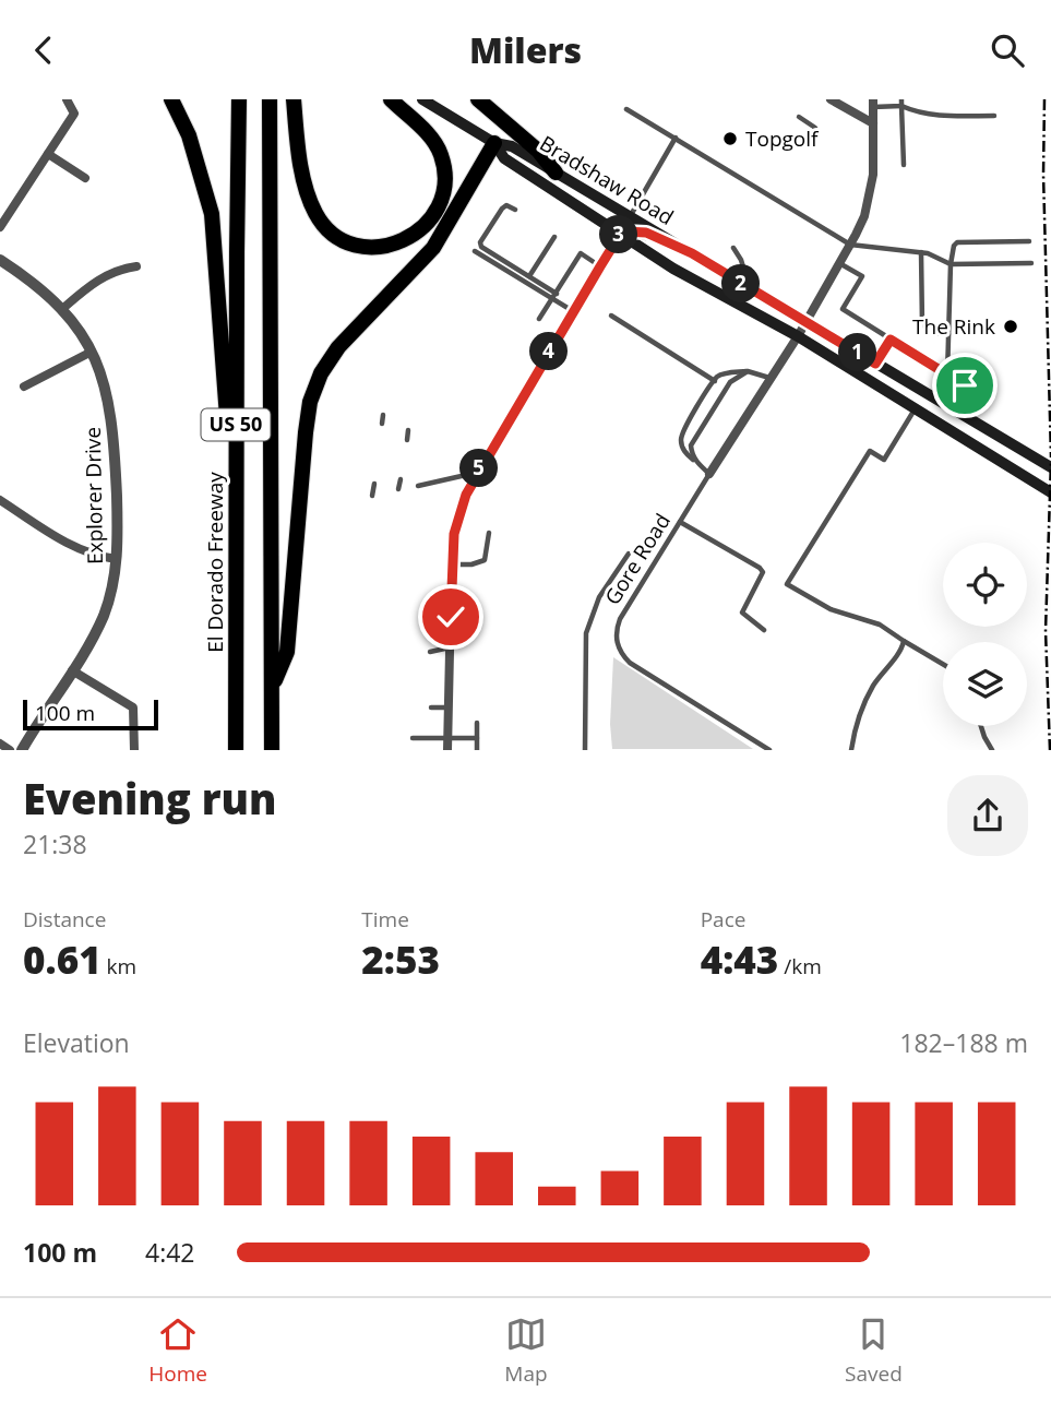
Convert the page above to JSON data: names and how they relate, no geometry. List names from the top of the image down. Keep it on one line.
{"streets":{"highway":["US 50","El Dorado Freeway"],"main road":["Bradshaw Road"],"street":["Explorer Drive","Gore Road"]},"crossings":[["Bradshaw Road","Gore Road"]],"places":["Topgolf","The Rink"],"scale_bar":"100 m","page":{"header":"Milers","pins":["3","2","4","1","5"],"scale":"100 m","heading":["Evening run","21:38"],"stats":[["Distance","0.61 km"],["Time","2:53"],["Pace","4:43 /km"]],"chart":["Elevation","182–188 m"],"list":[{"name":"100 m","note":"4:42"}],"tabs":["Home","Map","Saved"]}}
